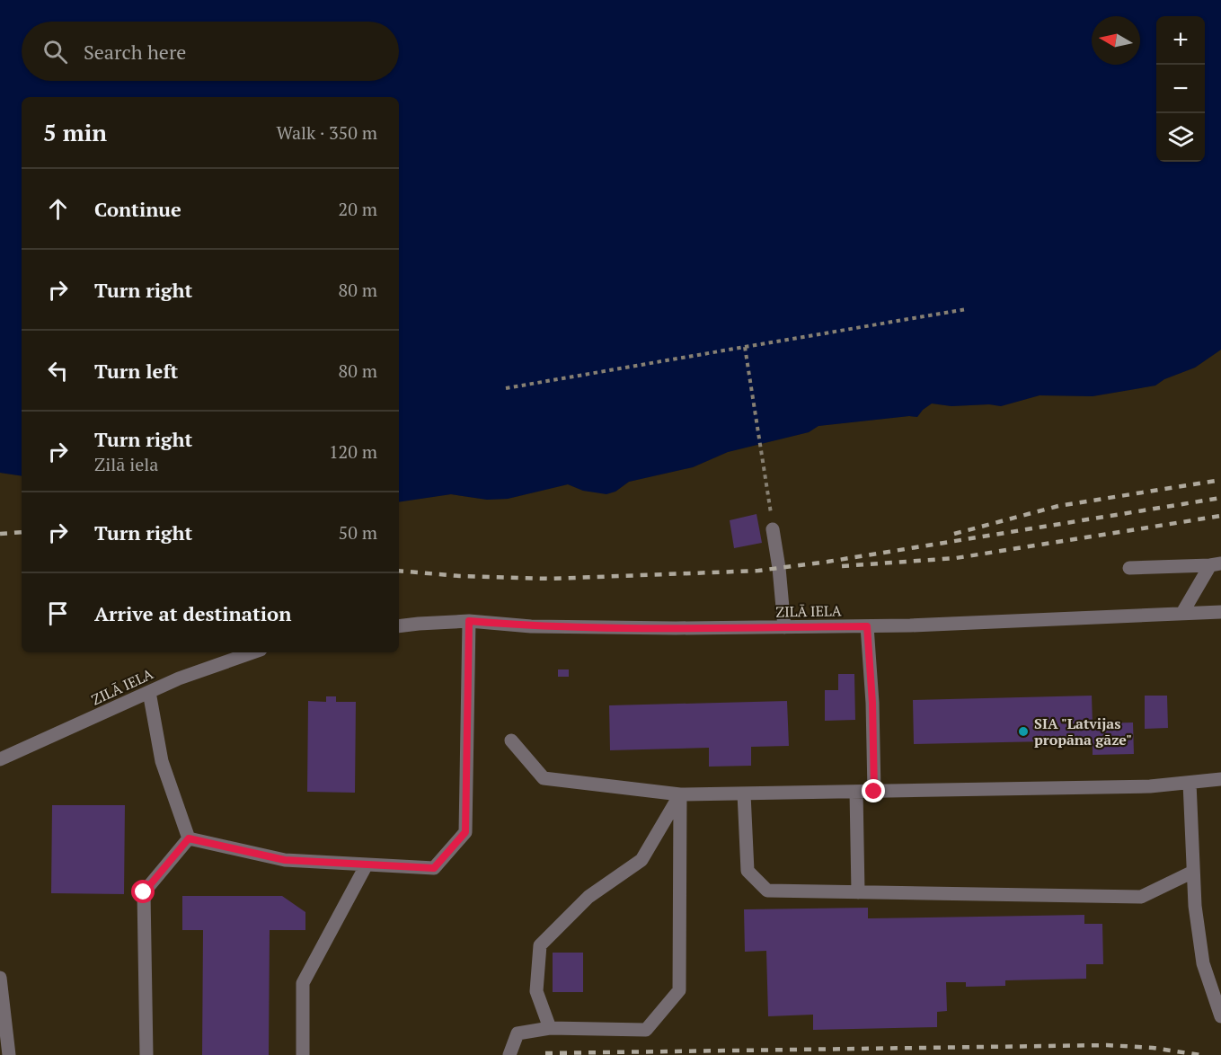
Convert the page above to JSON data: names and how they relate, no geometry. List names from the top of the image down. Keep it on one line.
{"streets":{"street":["ZILĀ IELA"]},"places":["SIA \"Latvijas propāna gāze\""],"north":"left","page":{"map_buttons":["+","−"],"search":"Search here","heading":["5 min","Walk · 350 m"],"list":[["Continue","20 m"],["Turn right","80 m"],["Turn left","80 m"],["Turn right","Zilā iela","120 m"],["Turn right","50 m"],"Arrive at destination"]}}
